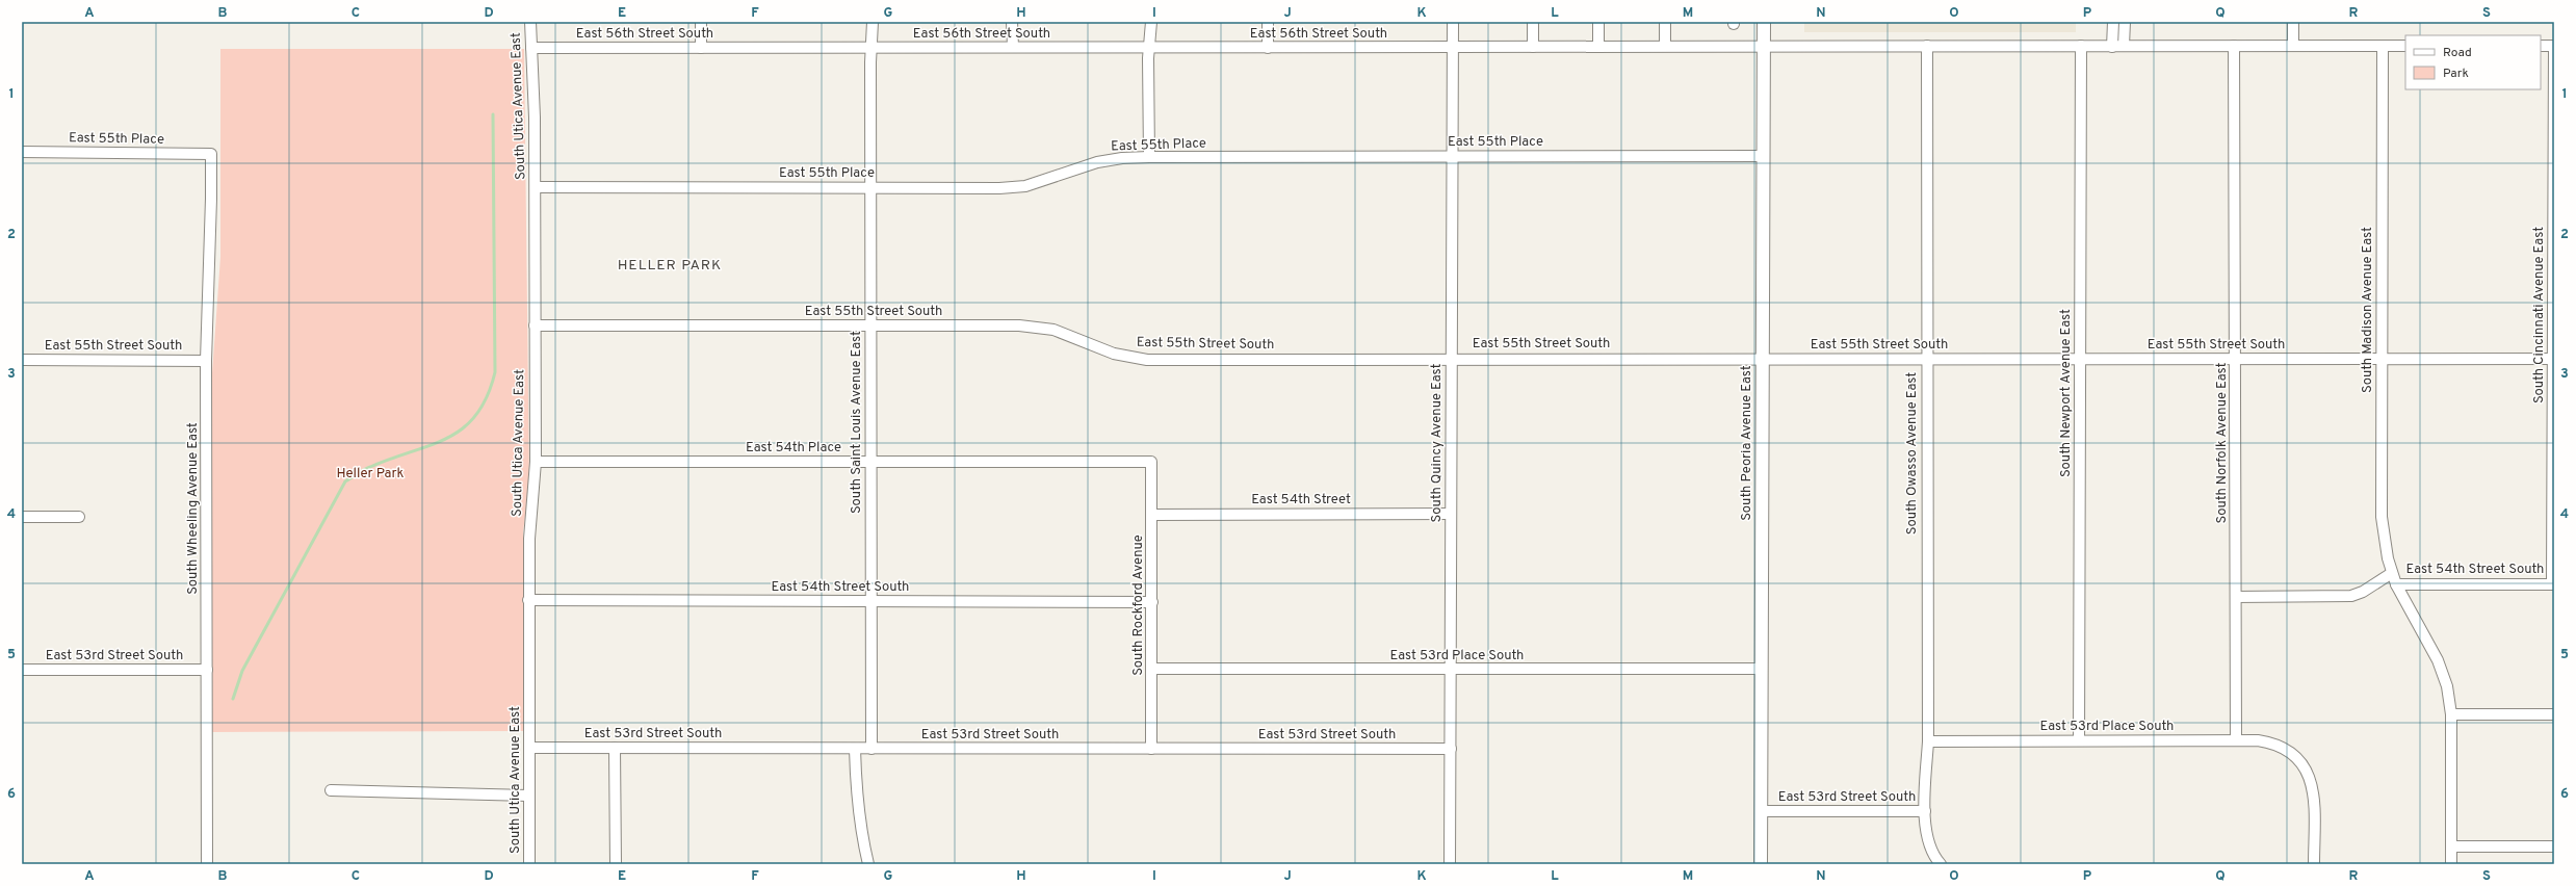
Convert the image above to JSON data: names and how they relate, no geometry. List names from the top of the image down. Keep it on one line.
{"streets":{"main road":["South Peoria Avenue East"],"street":["East 56th Street South","South Utica Avenue East","East 55th Place","South Madison Avenue East","East 55th Street South","South Cincinnati Avenue East","South Newport Avenue East","South Saint Louis Avenue East","South Quincy Avenue East","South Norfolk Avenue East","East 54th Place","South Owasso Avenue East","East 54th Street","South Wheeling Avenue East","East 54th Street South","South Rockford Avenue","East 53rd Street South","East 53rd Place South"]},"crossings":[["East 56th Street South","South Utica Avenue East"],["East 56th Street South","South Madison Avenue East"],["East 56th Street South","South Newport Avenue East"],["East 56th Street South","South Saint Louis Avenue East"],["East 56th Street South","South Quincy Avenue East"],["East 56th Street South","South Peoria Avenue East"],["East 56th Street South","South Norfolk Avenue East"],["East 56th Street South","South Owasso Avenue East"],["South Utica Avenue East","East 55th Place"],["South Utica Avenue East","East 55th Street South"],["South Utica Avenue East","East 54th Place"],["South Utica Avenue East","East 54th Street South"],["South Utica Avenue East","East 53rd Street South"],["East 55th Place","South Saint Louis Avenue East"],["East 55th Place","South Quincy Avenue East"],["East 55th Place","South Peoria Avenue East"],["East 55th Place","South Wheeling Avenue East"],["South Madison Avenue East","East 55th Street South"],["South Madison Avenue East","East 54th Street South"],["East 55th Street South","South Cincinnati Avenue East"],["East 55th Street South","South Newport Avenue East"],["East 55th Street South","South Saint Louis Avenue East"],["East 55th Street South","South Quincy Avenue East"],["East 55th Street South","South Peoria Avenue East"],["East 55th Street South","South Norfolk Avenue East"],["East 55th Street South","South Owasso Avenue East"],["East 55th Street South","South Wheeling Avenue East"],["South Cincinnati Avenue East","East 54th Street South"],["South Newport Avenue East","East 53rd Place South"],["South Saint Louis Avenue East","East 54th Place"],["South Saint Louis Avenue East","East 54th Street South"],["South Saint Louis Avenue East","East 53rd Street South"],["South Quincy Avenue East","East 54th Street"],["South Quincy Avenue East","East 53rd Street South"],["South Quincy Avenue East","East 53rd Place South"],["South Peoria Avenue East","East 53rd Street South"],["South Peoria Avenue East","East 53rd Place South"],["South Norfolk Avenue East","East 54th Street South"],["South Norfolk Avenue East","East 53rd Place South"],["East 54th Place","South Rockford Avenue"],["South Owasso Avenue East","East 53rd Street South"],["South Owasso Avenue East","East 53rd Place South"],["East 54th Street","South Rockford Avenue"],["South Wheeling Avenue East","East 53rd Street South"],["East 54th Street South","South Rockford Avenue"],["South Rockford Avenue","East 53rd Street South"],["South Rockford Avenue","East 53rd Place South"]],"districts":["HELLER PARK"],"parks":["Heller Park"],"legend":["Road","Park"],"grid":{"columns":["A","B","C","D","E","F","G","H","I","J","K","L","M","N","O","P","Q","R","S"],"rows":["1","2","3","4","5","6"]}}
